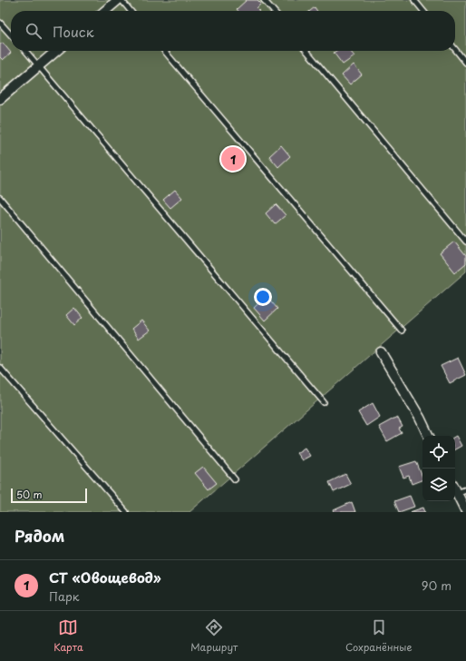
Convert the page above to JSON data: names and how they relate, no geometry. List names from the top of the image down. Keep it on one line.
{"scale_bar":"50 m","page":{"search":"Поиск","pins":"1","scale":"50 m","heading":"Рядом","list":[{"mark":"1","name":"СТ «Овощевод»","note":"Парк","value":"90 m"}],"nav":["Карта","Маршрут","Сохранённые"]}}
